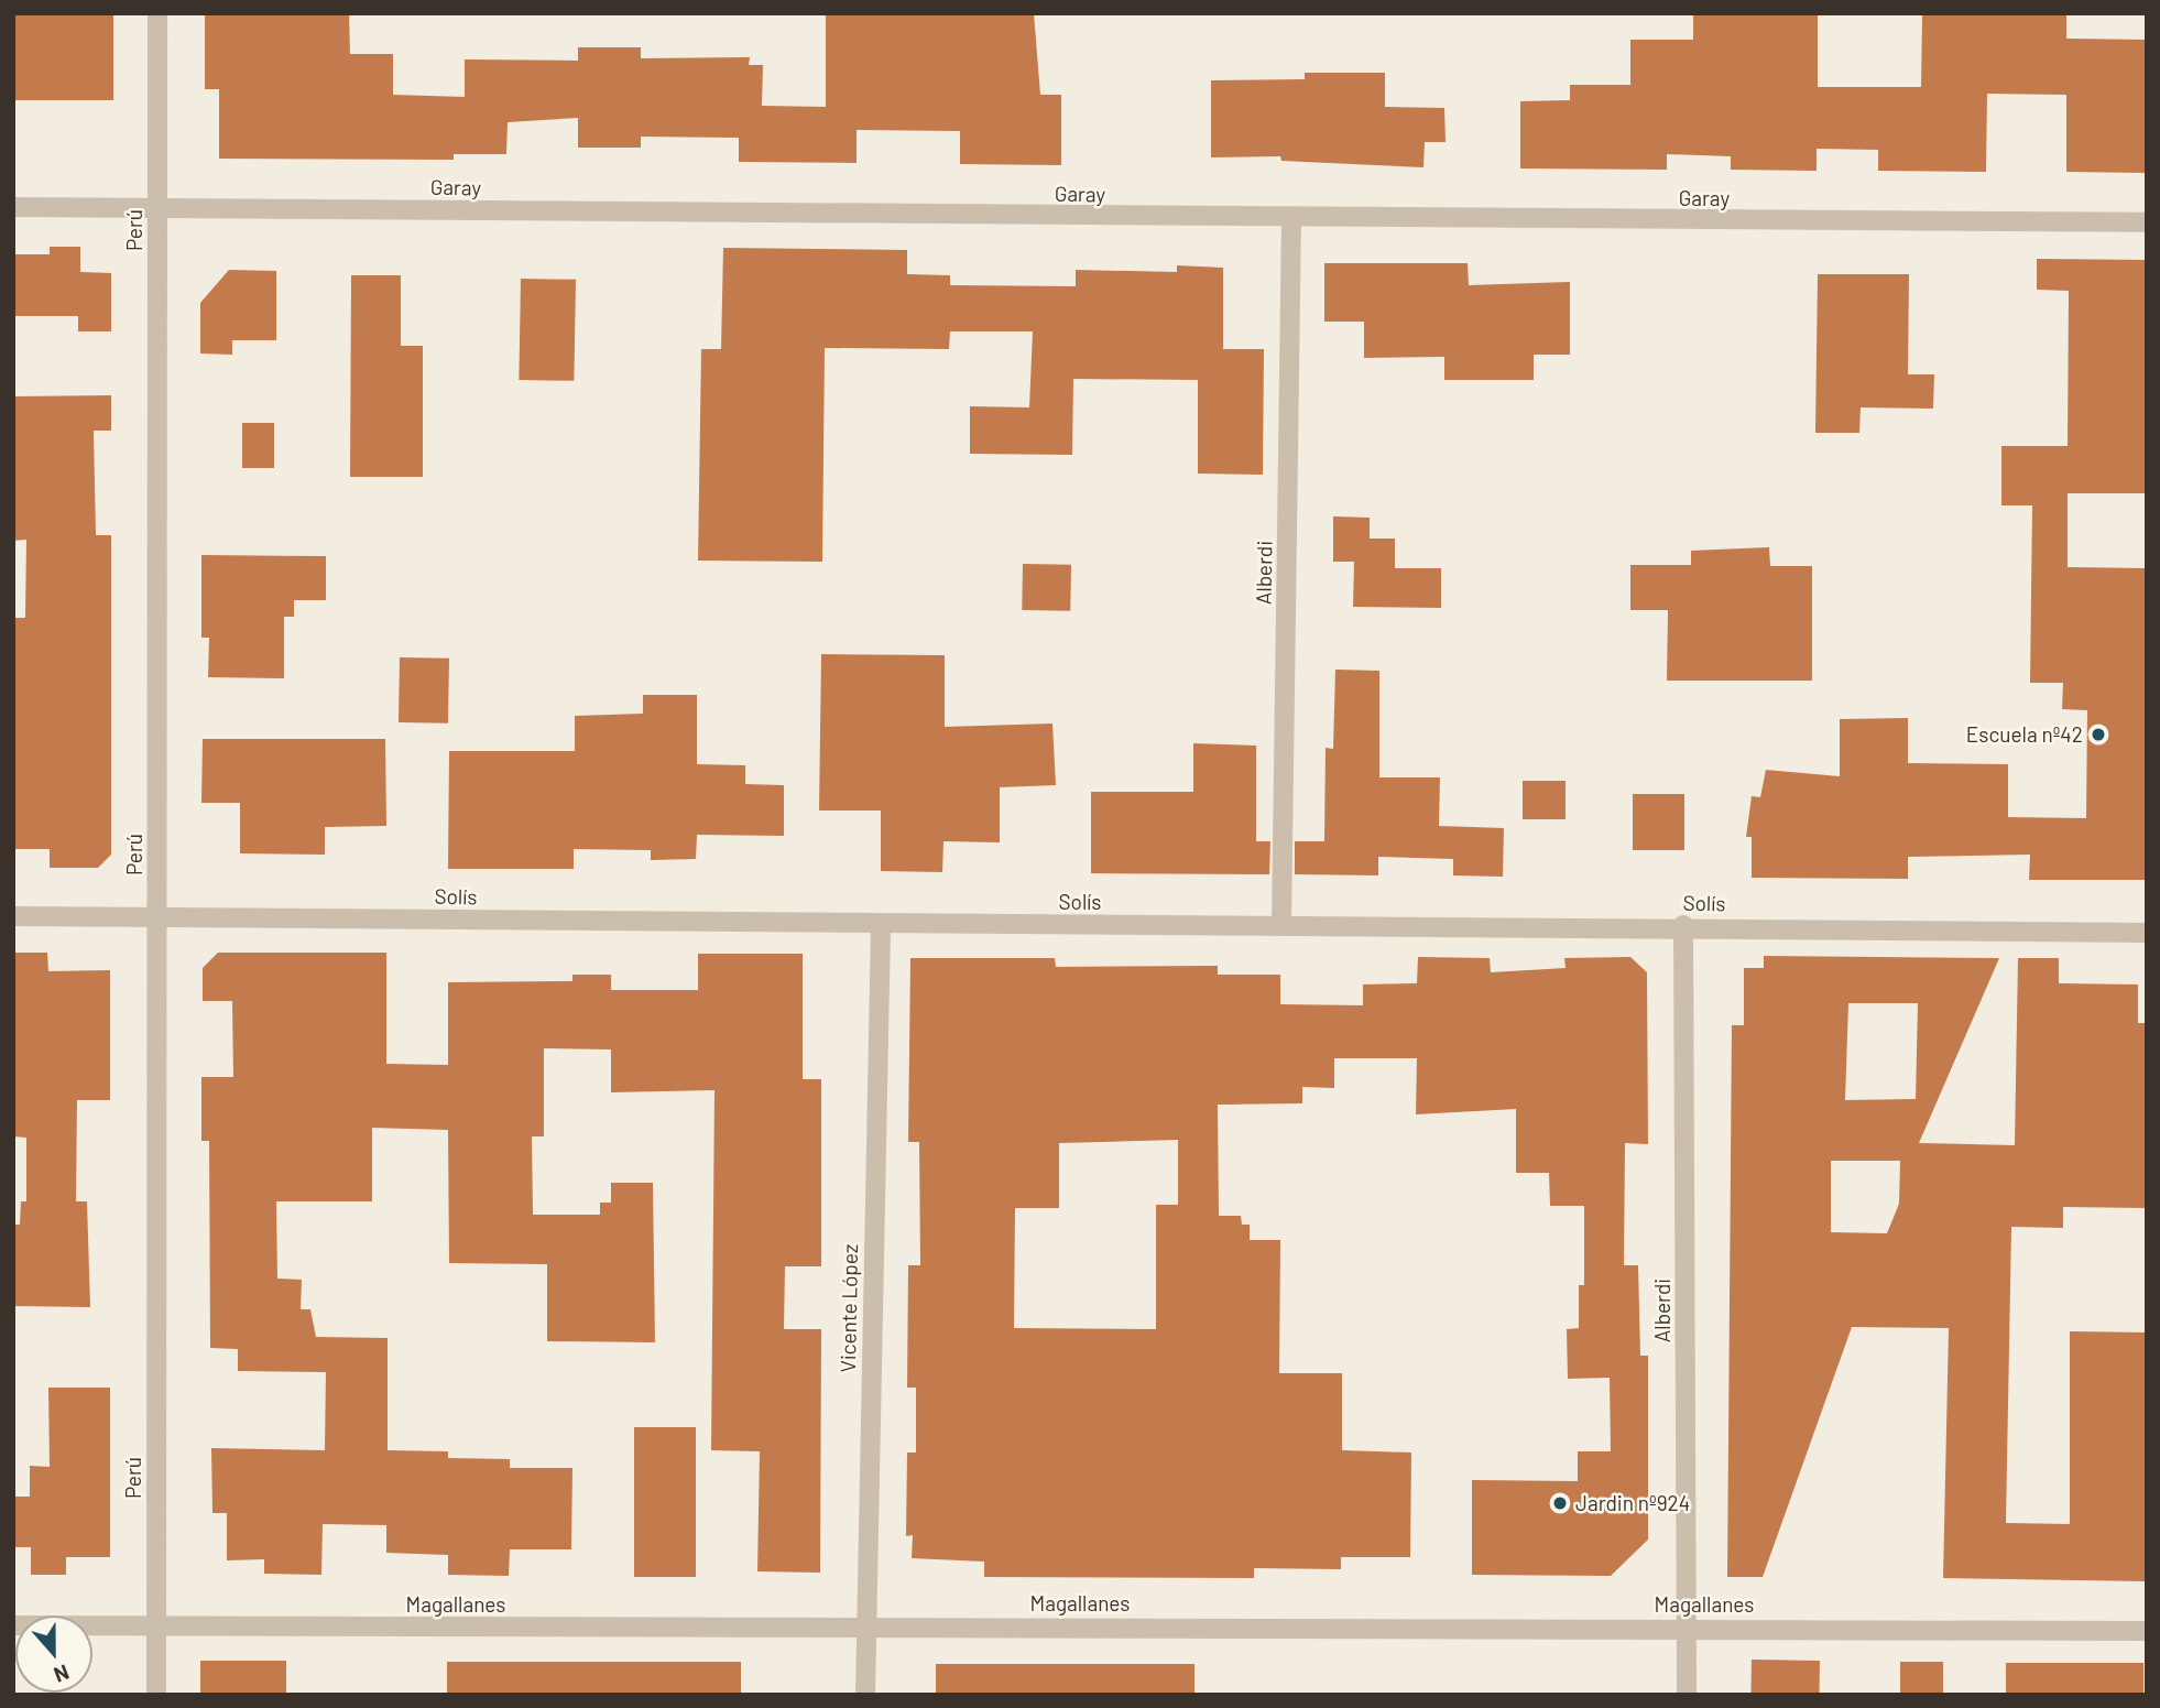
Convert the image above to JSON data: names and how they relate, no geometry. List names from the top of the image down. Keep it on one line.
{"streets":{"street":["Garay","Perú","Alberdi","Solís","Vicente López","Magallanes"]},"crossings":[["Garay","Perú"],["Garay","Alberdi"],["Perú","Solís"],["Perú","Magallanes"],["Alberdi","Solís"],["Alberdi","Magallanes"],["Solís","Vicente López"],["Vicente López","Magallanes"]],"places":["Escuela nº42","Jardin nº924"],"north":"bottom"}
